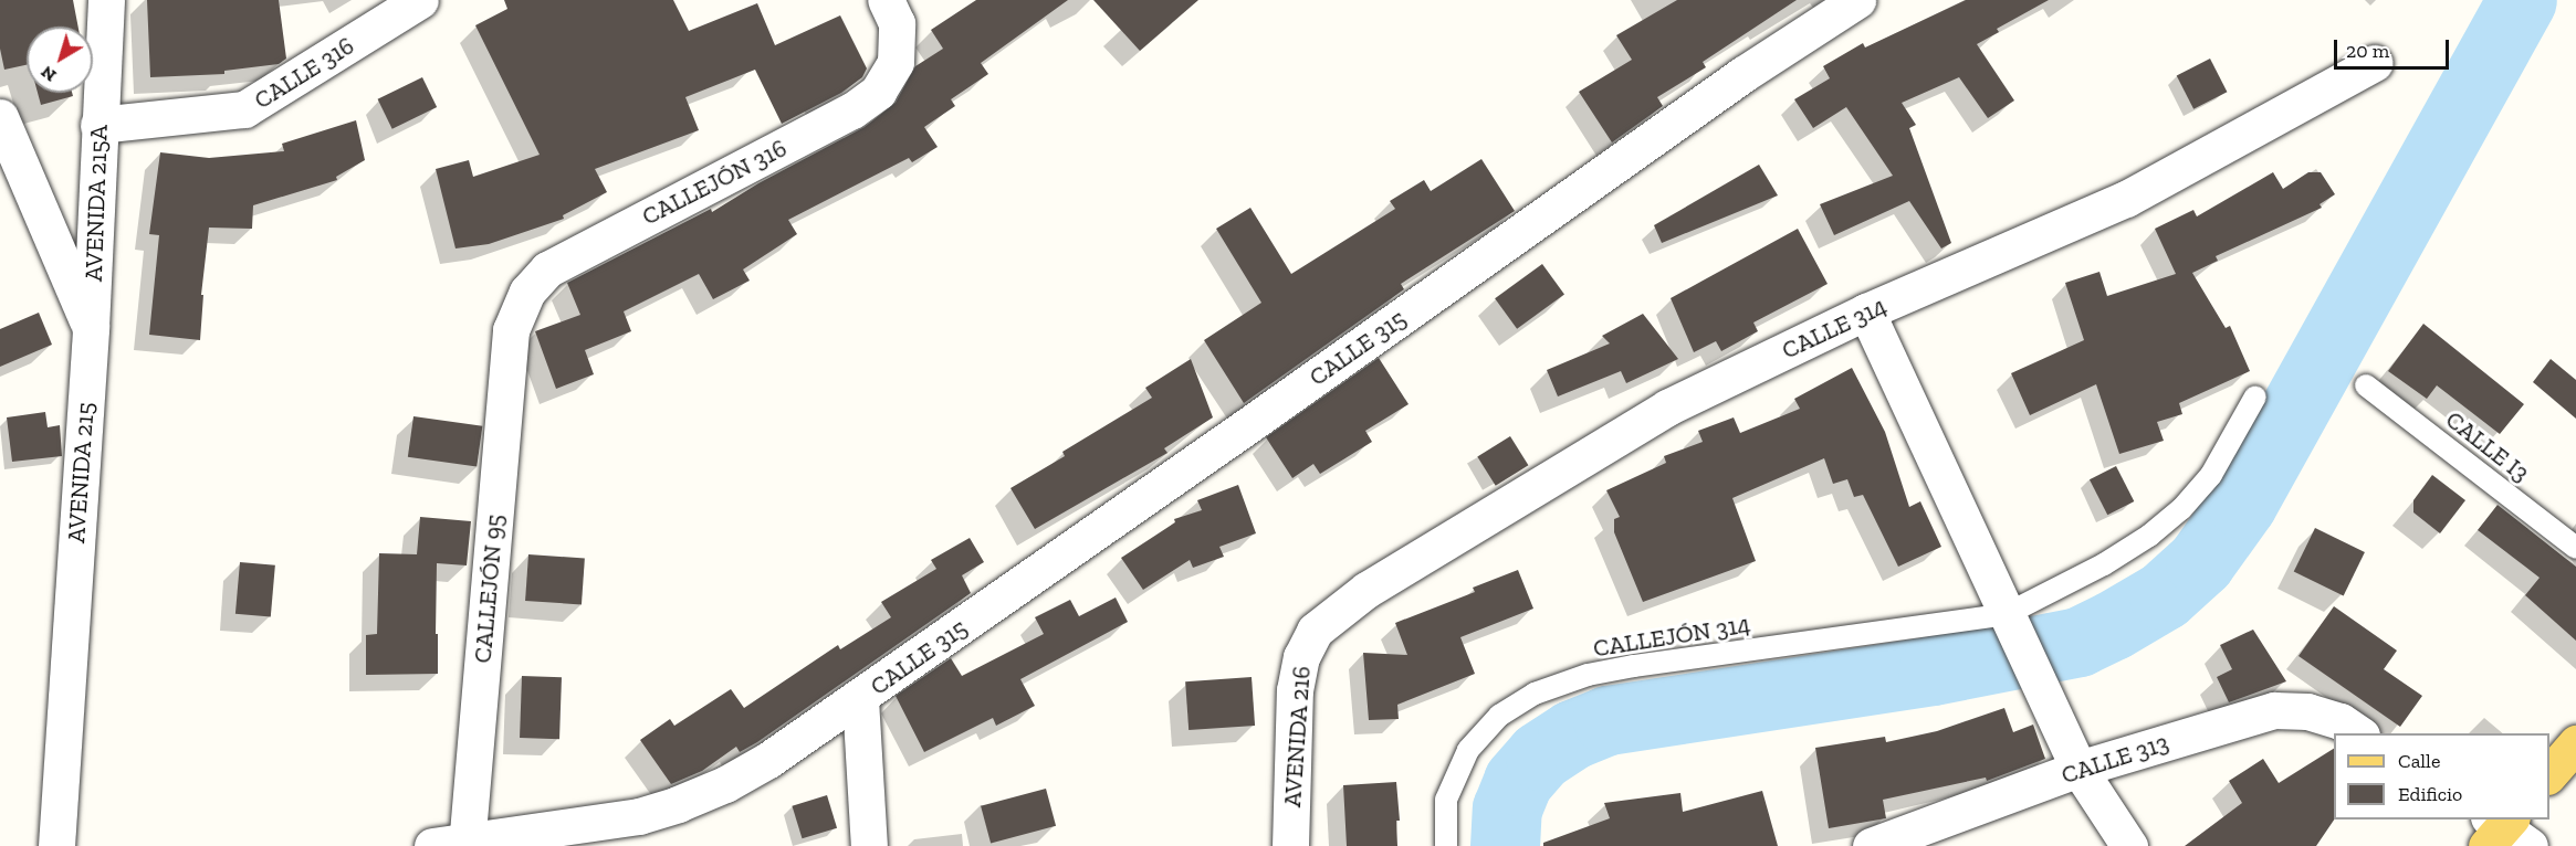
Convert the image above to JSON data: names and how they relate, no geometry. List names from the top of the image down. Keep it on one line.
{"streets":{"street":["CALLE 316","CALLEJÓN 316","AVENIDA 215A","CALLE 314","CALLE 315","AVENIDA 215","CALLEJÓN 95","AVENIDA 216","CALLE 313"],"lane":["CALLE I3","CALLEJÓN 314"]},"crossings":[["CALLE 316","AVENIDA 215A"],["CALLEJÓN 316","CALLEJÓN 95"],["AVENIDA 215A","AVENIDA 215"],["CALLE 314","AVENIDA 216"],["CALLE 315","CALLEJÓN 95"]],"legend":["Calle","Edificio"],"scale_bar":"20 m","north":"bottom left"}
